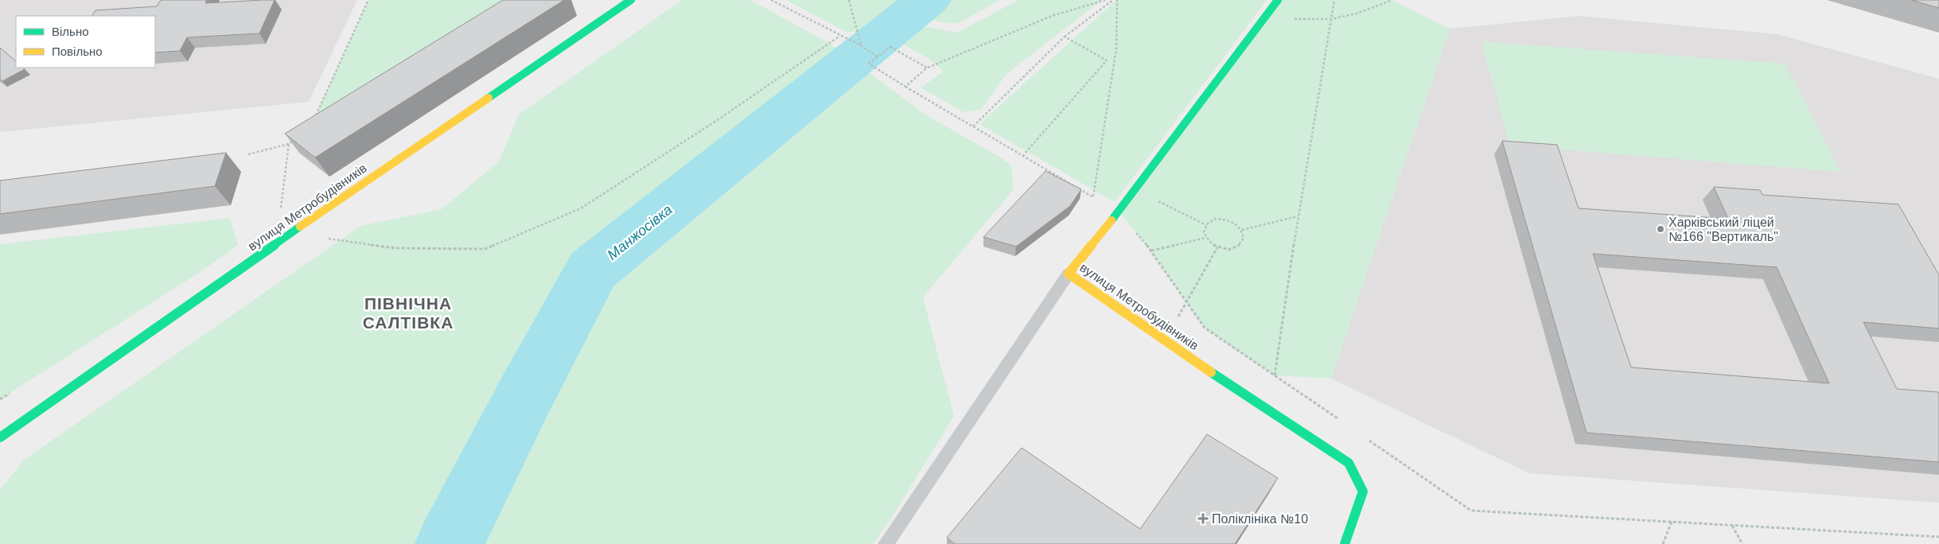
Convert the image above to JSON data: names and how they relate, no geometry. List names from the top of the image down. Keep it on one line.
{"streets":{"street":["вулиця Метробудівників"]},"districts":["ПІВНІЧНА САЛТІВКА"],"water":["Манжосівка"],"places":{"other":["Харківський ліцей №166 \"Вертикаль\""],"health":["Поліклініка №10"]},"legend":["Вільно","Повільно"]}
